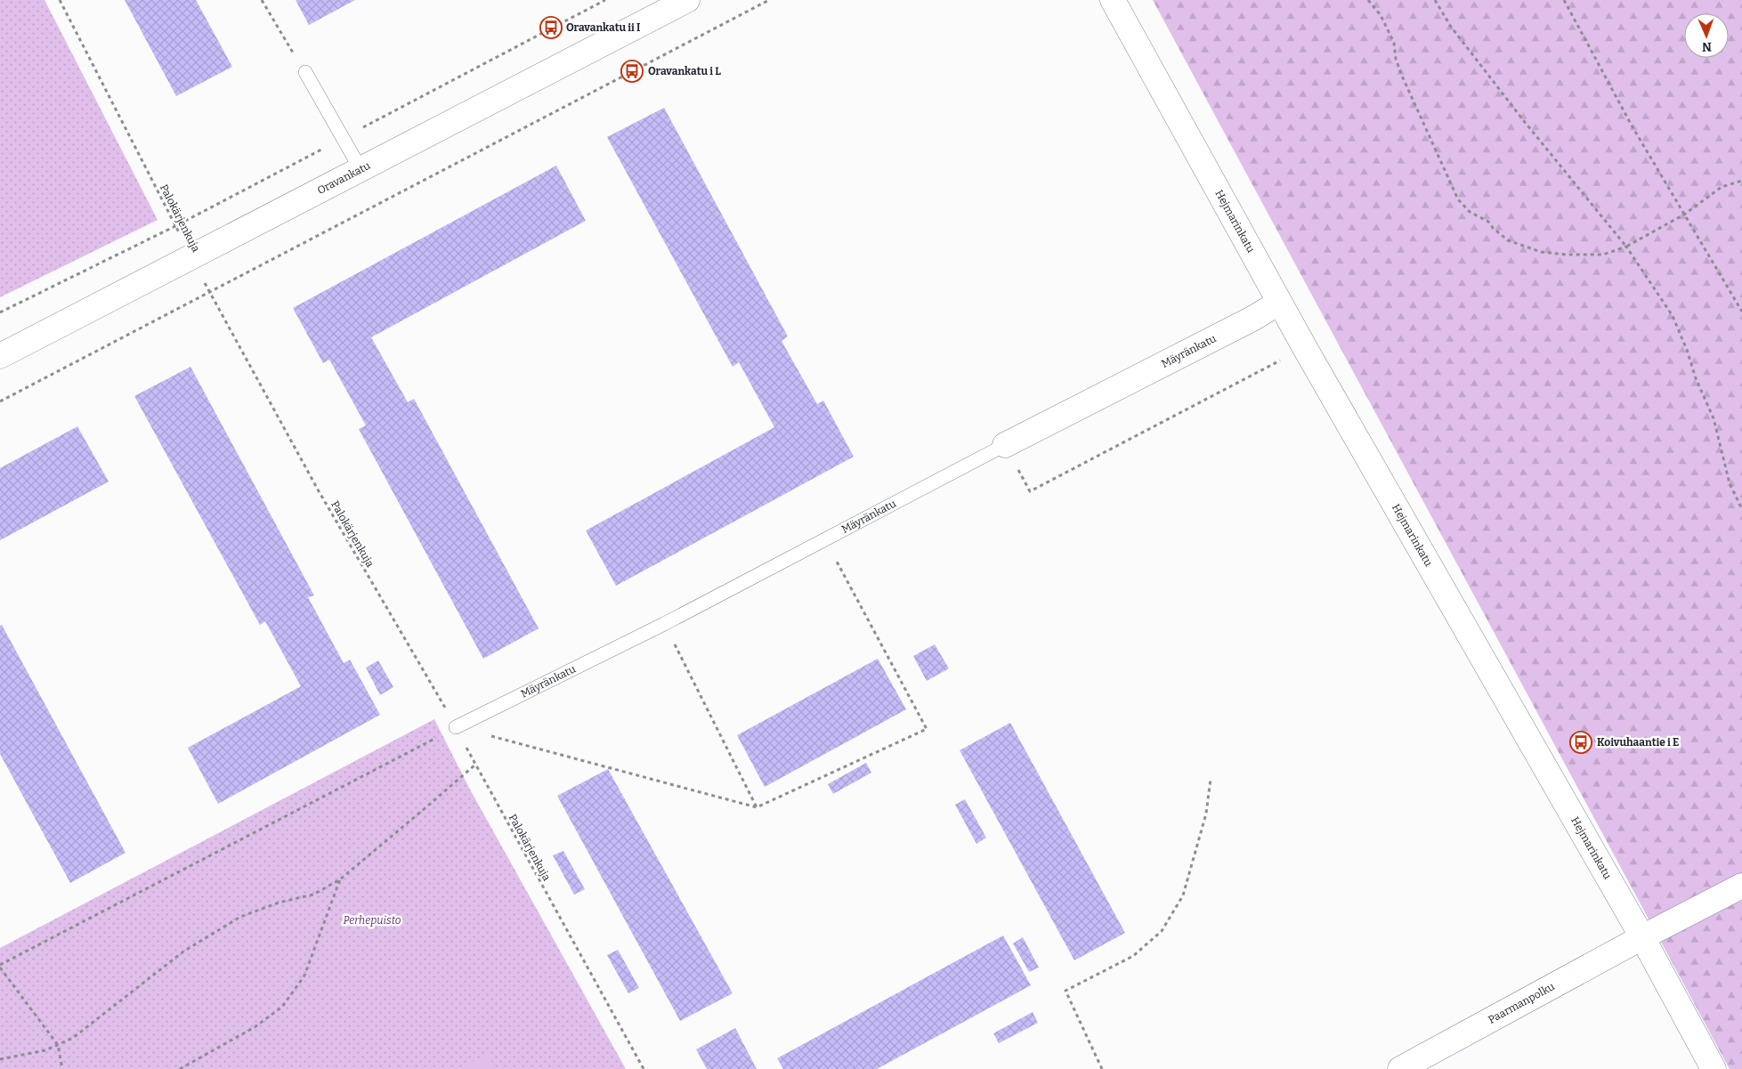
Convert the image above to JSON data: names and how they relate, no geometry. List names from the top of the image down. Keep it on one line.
{"streets":{"street":["Oravankatu","Hejmarinkatu","Mäyränkatu","Paarmanpolku"],"path":["Palokärjenkuja"]},"crossings":[["Oravankatu","Palokärjenkuja"],["Palokärjenkuja","Mäyränkatu"],["Hejmarinkatu","Mäyränkatu"],["Hejmarinkatu","Paarmanpolku"]],"parks":["Perhepuisto"],"places":{"bus stop":["Oravankatu ii I","Oravankatu i L","Koivuhaantie i E"]},"north":"bottom"}
